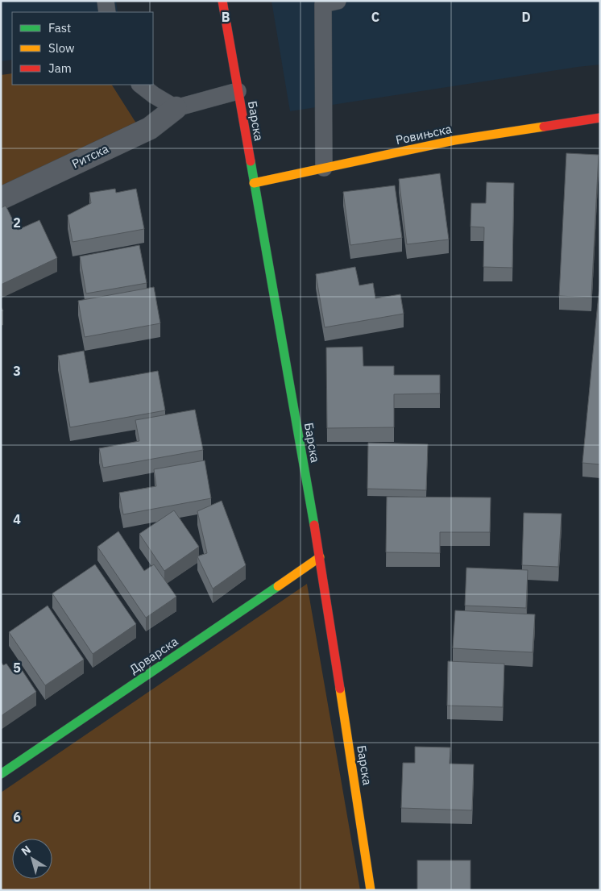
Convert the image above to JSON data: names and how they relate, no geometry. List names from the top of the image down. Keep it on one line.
{"streets":{"street":["Барска","Ровињска","Ритска","Дрварска"]},"crossings":[["Барска","Ровињска"],["Барска","Дрварска"]],"legend":["Fast","Slow","Jam"],"north":"top left","grid":{"columns":["B","C","D"],"rows":["2","3","4","5","6"]}}
